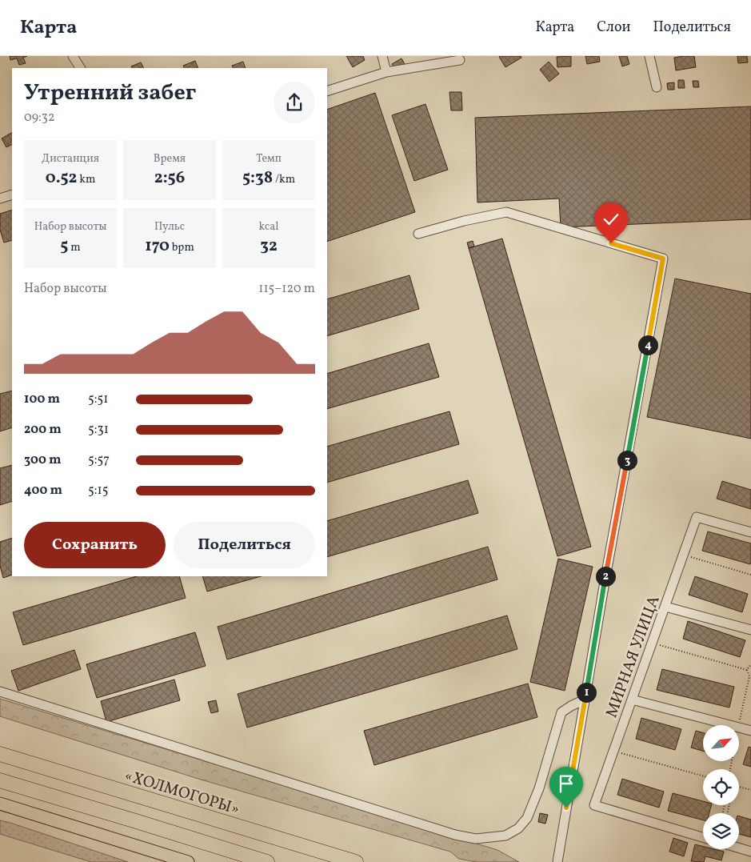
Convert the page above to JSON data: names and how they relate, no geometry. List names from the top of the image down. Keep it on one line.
{"streets":{"highway":["«ХОЛМОГОРЫ»"],"street":["МИРНАЯ УЛИЦА"]},"north":"top right","page":{"header":"Карта","nav":["Карта","Слои","Поделиться"],"heading":["Утренний забег","09:32"],"stats":[["Дистанция","0.52 km"],["Время","2:56"],["Темп","5:38 /km"],["Набор высоты","5 m"],["Пульс","170 bpm"],["kcal","32"]],"chart":["Набор высоты","115–120 m"],"pins":["4","3","2","1"],"list":[{"name":"100 m","note":"5:51"},{"name":"200 m","note":"5:31"},{"name":"300 m","note":"5:57"},{"name":"400 m","note":"5:15"}],"buttons":["Сохранить","Поделиться"]}}
